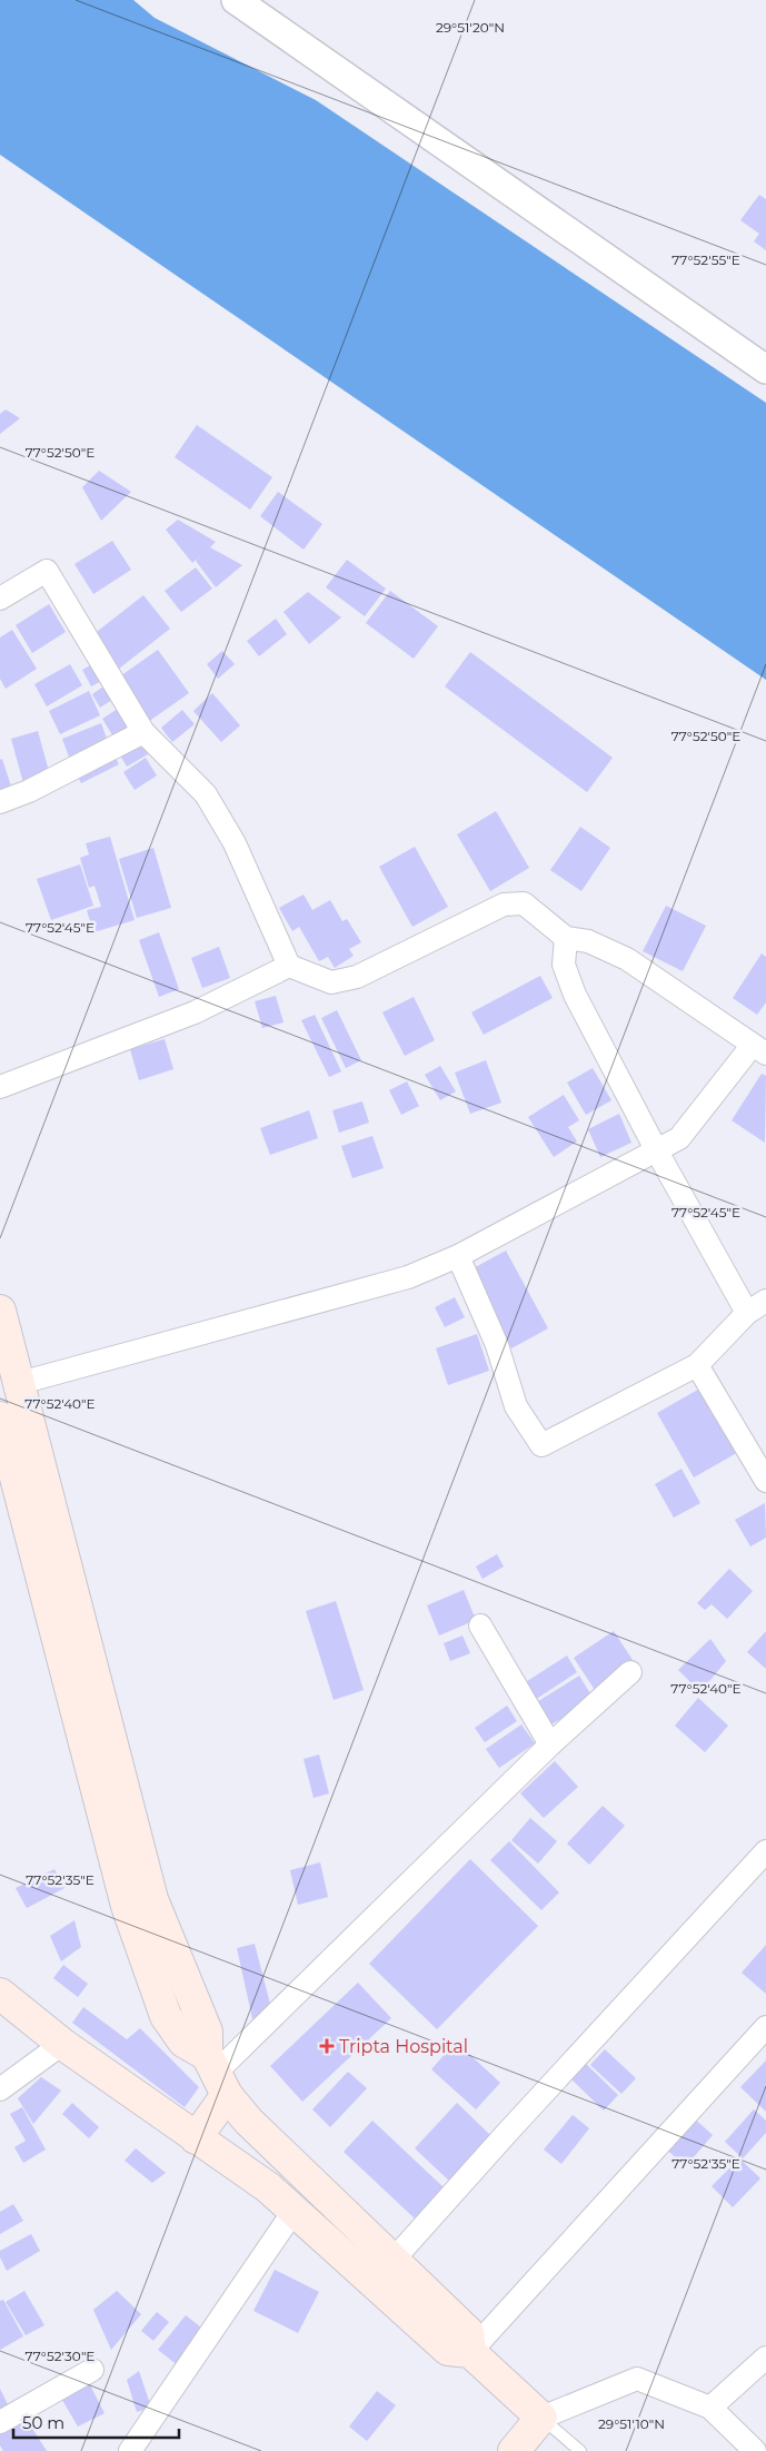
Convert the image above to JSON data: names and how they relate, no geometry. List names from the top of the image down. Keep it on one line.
{"places":{"health":["Tripta Hospital"]},"scale_bar":"50 m","coordinates":["29°51'20\"N","77°52'55\"E","77°52'50\"E","77°52'45\"E","77°52'40\"E","77°52'35\"E","77°52'30\"E","29°51'10\"N"]}
